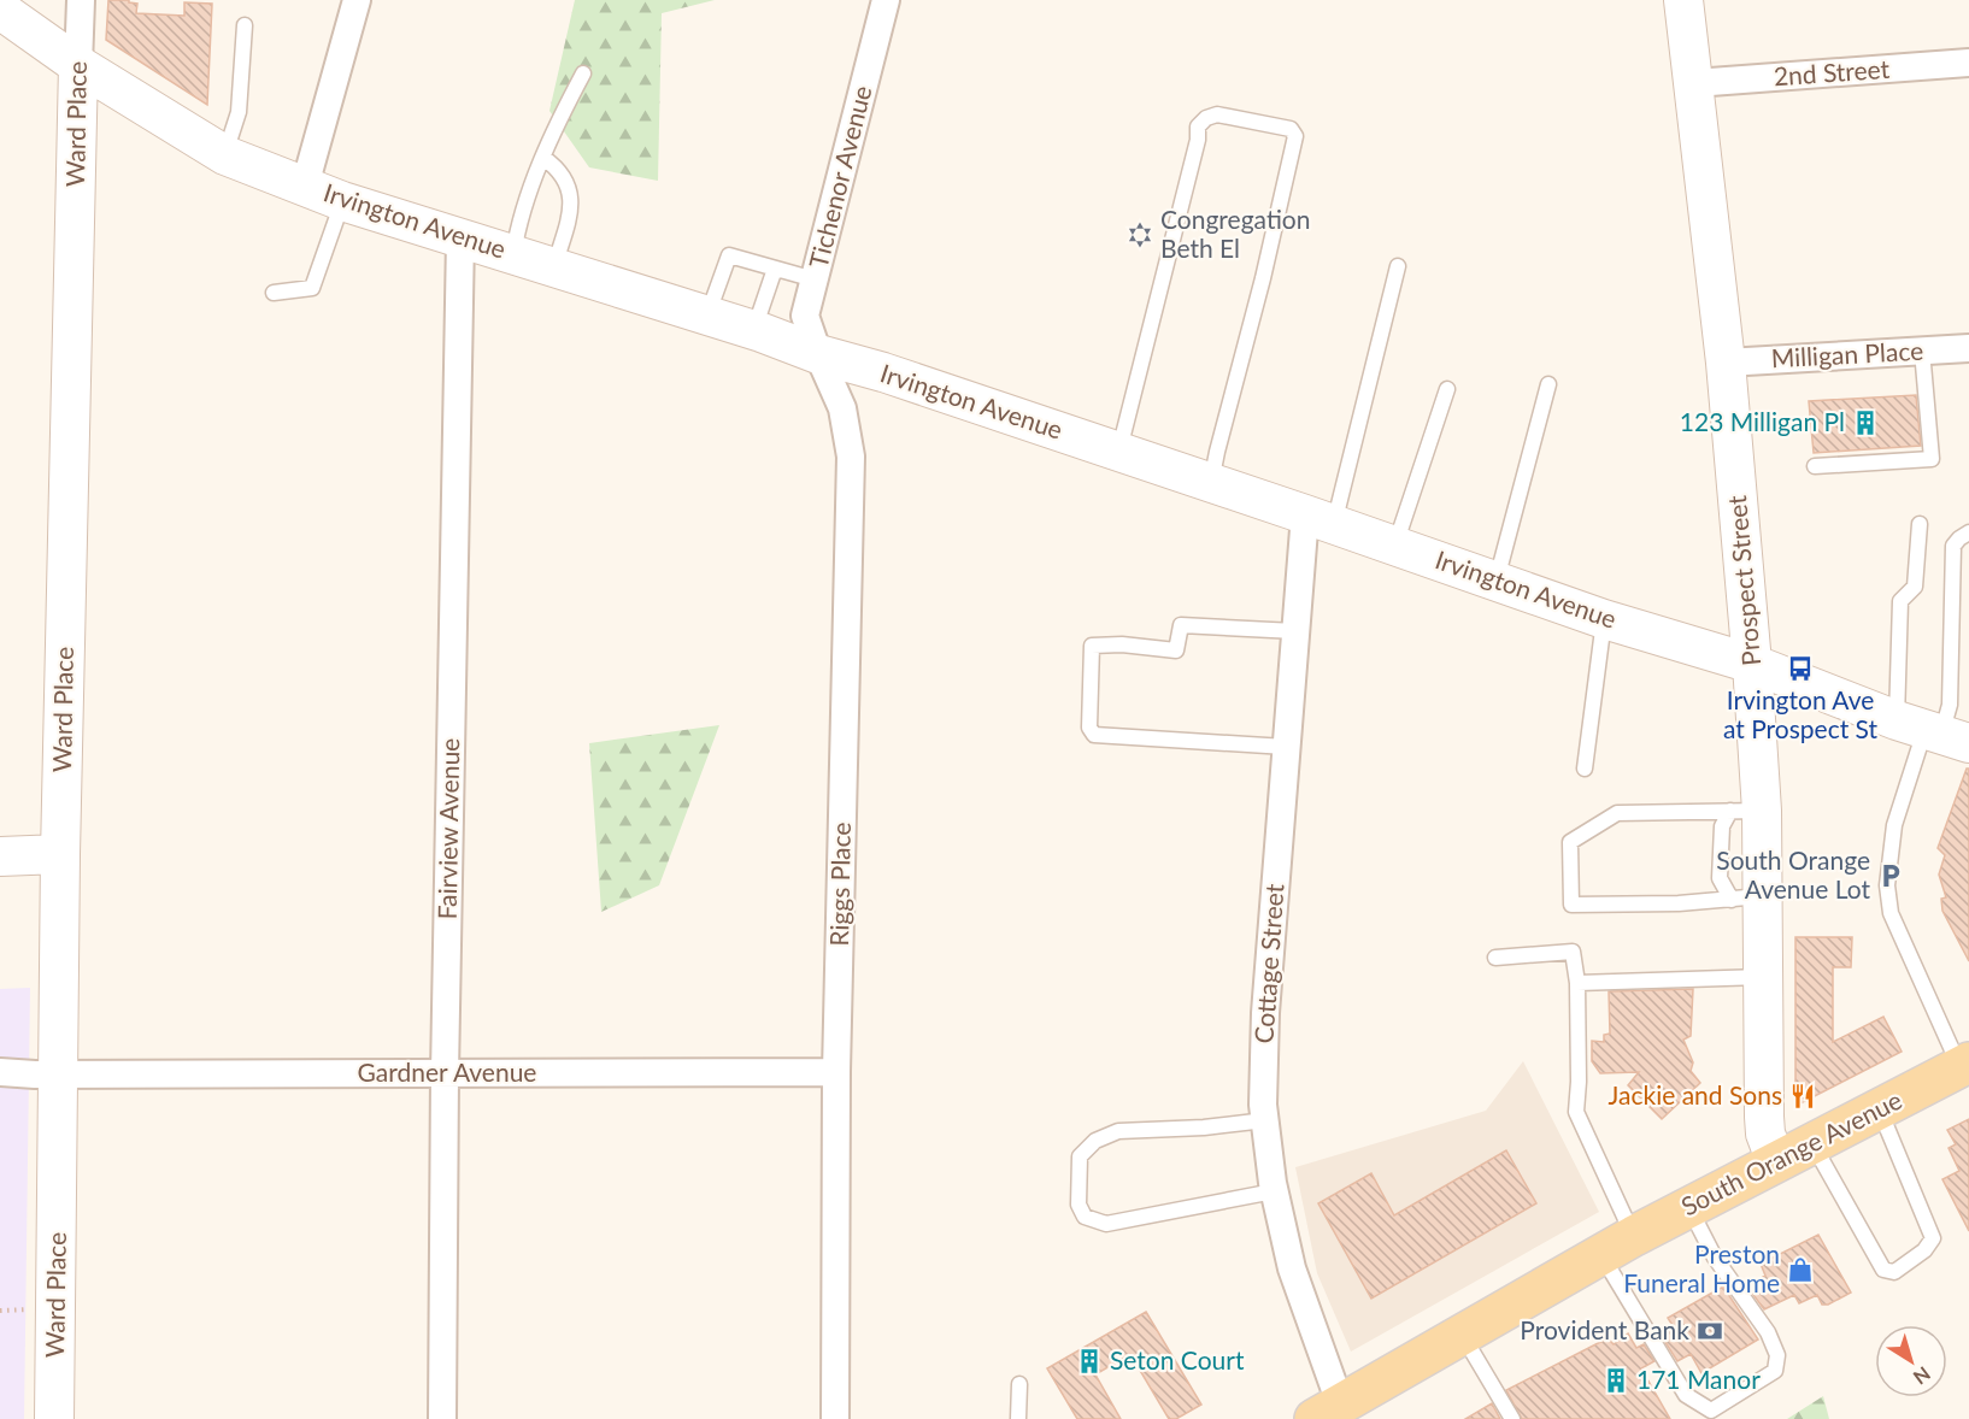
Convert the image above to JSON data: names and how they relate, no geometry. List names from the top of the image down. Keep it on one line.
{"streets":{"main road":["Ward Place","Irvington Avenue","Prospect Street","South Orange Avenue"],"street":["2nd Street","Tichenor Avenue","Milligan Place","Fairview Avenue","Riggs Place","Cottage Street","Gardner Avenue"]},"crossings":[["2nd Street","Prospect Street"],["Ward Place","Irvington Avenue"],["Ward Place","Gardner Avenue"],["Tichenor Avenue","Irvington Avenue"],["Tichenor Avenue","Riggs Place"],["Irvington Avenue","Prospect Street"],["Irvington Avenue","Fairview Avenue"],["Irvington Avenue","Riggs Place"],["Irvington Avenue","Cottage Street"],["Milligan Place","Prospect Street"],["Prospect Street","South Orange Avenue"],["Fairview Avenue","Gardner Avenue"],["Riggs Place","Gardner Avenue"],["Cottage Street","South Orange Avenue"]],"places":{"synagogue":["Congregation Beth El"],"building":["123 Milligan Pl","Seton Court","171 Manor"],"bus stop":["Irvington Ave at Prospect St"],"parking":["South Orange Avenue Lot"],"restaurant":["Jackie and Sons"],"shop":["Preston Funeral Home"],"bank":["Provident Bank"]},"north":"bottom right"}
